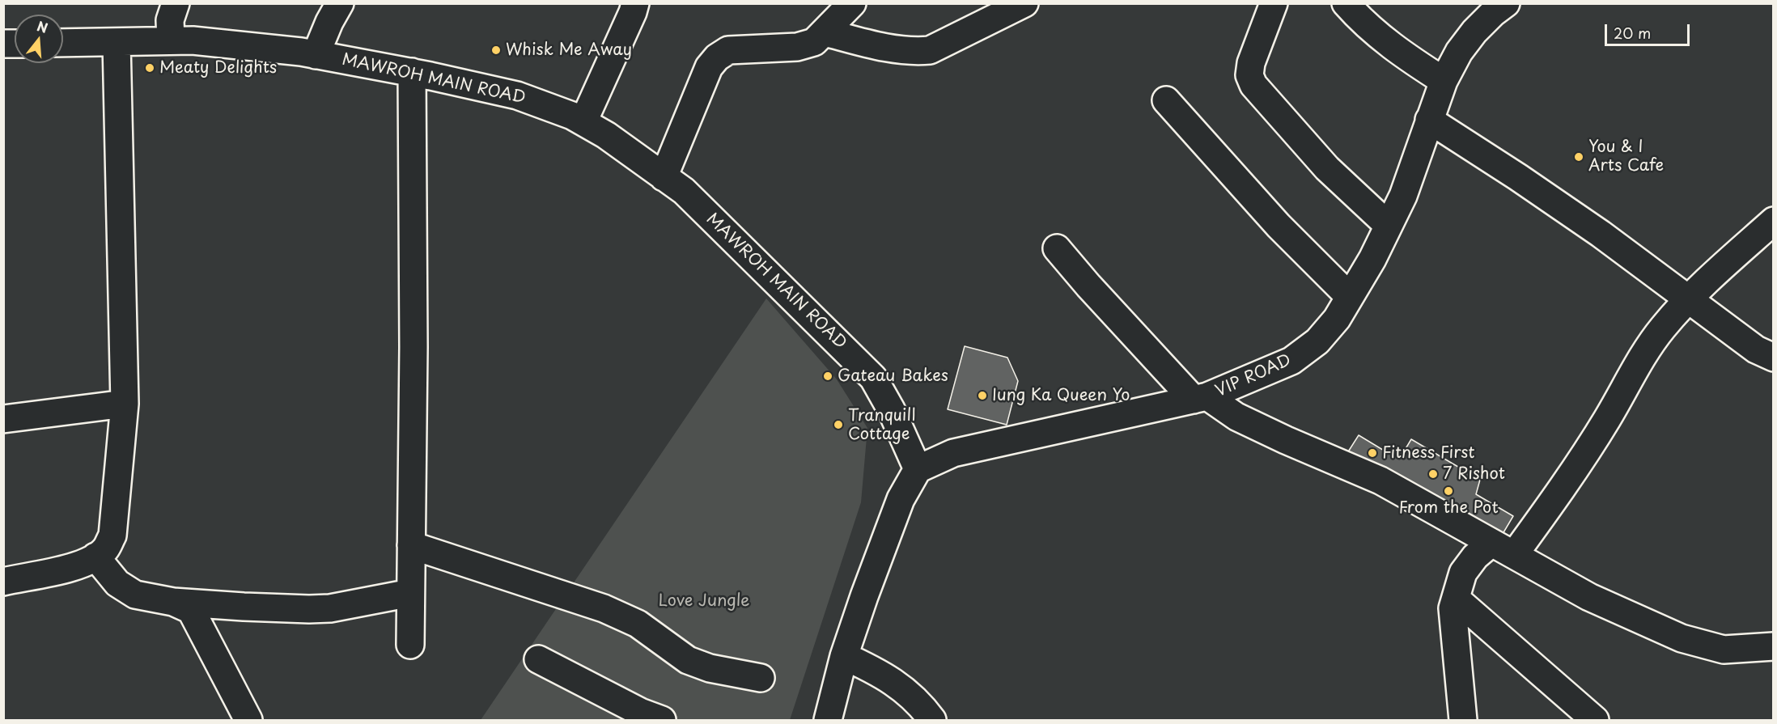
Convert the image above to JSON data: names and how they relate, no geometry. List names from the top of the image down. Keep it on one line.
{"streets":{"street":["MAWROH MAIN ROAD","VIP ROAD"]},"crossings":[["MAWROH MAIN ROAD","VIP ROAD"]],"parks":["Love Jungle"],"places":["Whisk Me Away","Meaty Delights","You & I Arts Cafe","Gateau Bakes","Iung Ka Queen Yo","Tranquill Cottage","Fitness First","7 Rishot","From the Pot"],"scale_bar":"20 m","north":"top"}
